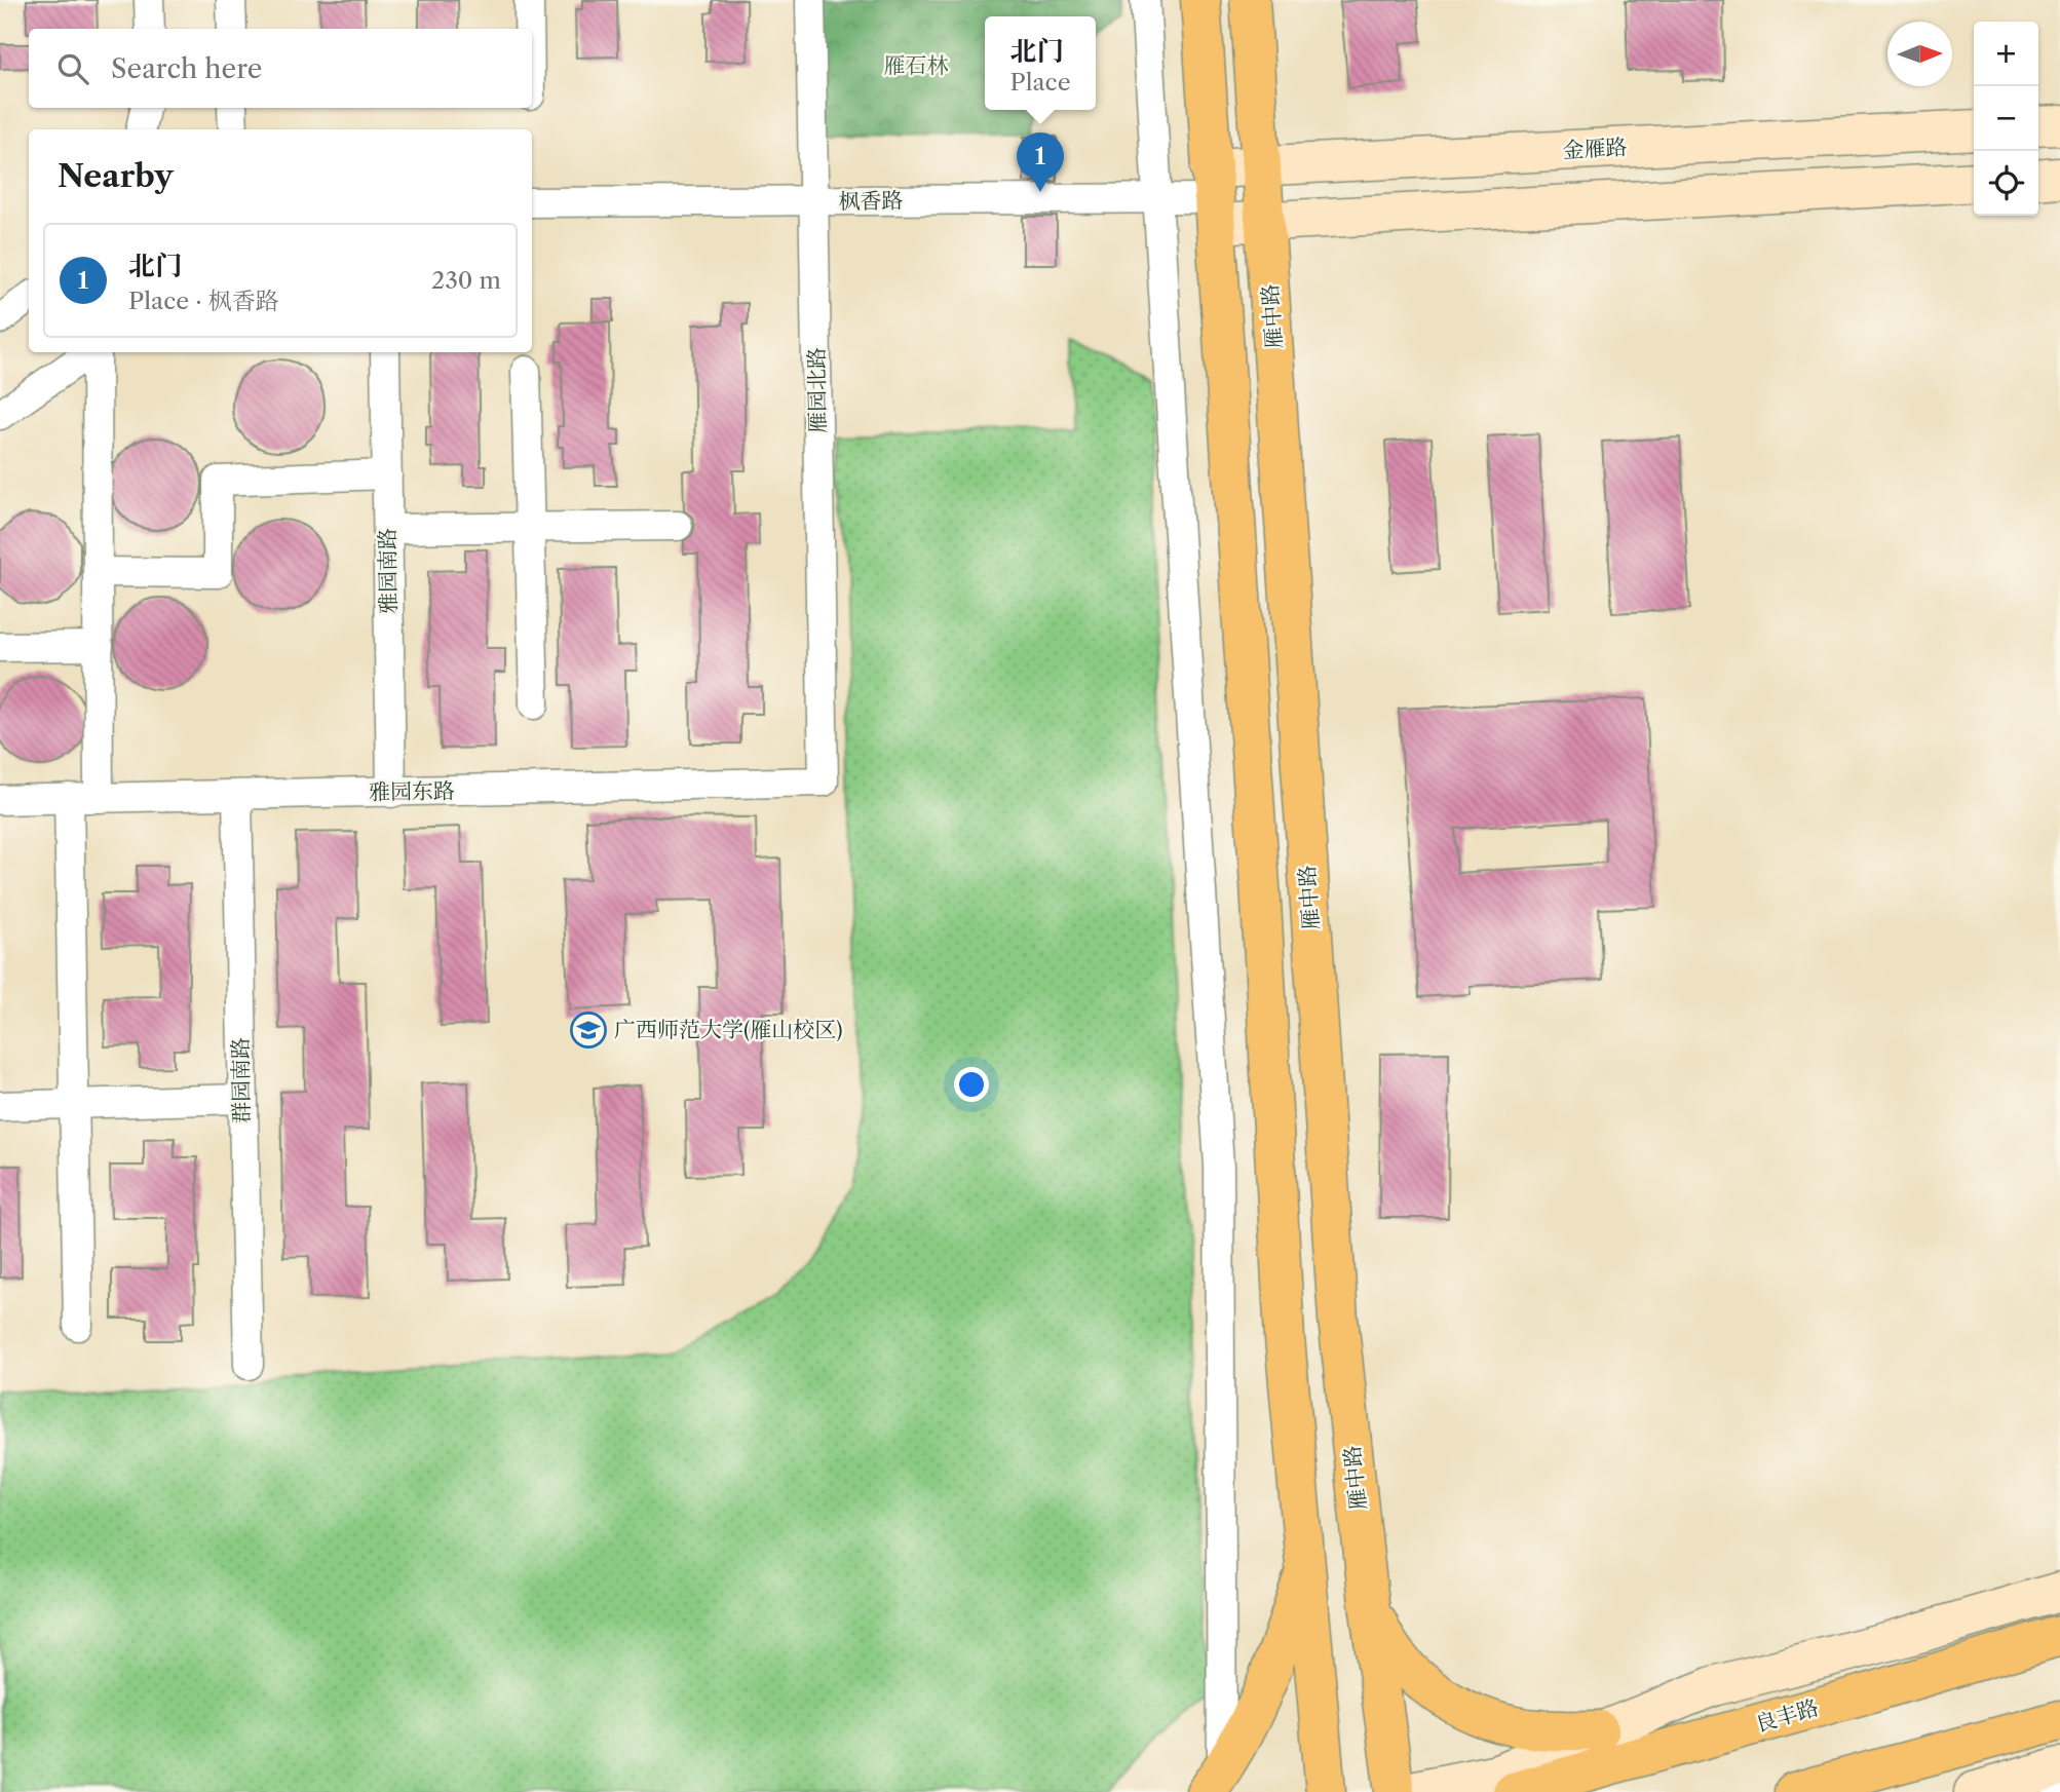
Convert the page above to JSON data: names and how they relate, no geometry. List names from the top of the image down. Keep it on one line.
{"streets":{"main road":["雁中路","良丰路"],"street":["金雁路","枫香路","雁园北路","雅园南路","雅园东路","群园南路"]},"crossings":[["金雁路","枫香路"],["金雁路","雁中路"],["枫香路","雁园北路"],["雁园北路","雅园东路"],["雅园南路","雅园东路"],["雅园东路","群园南路"]],"parks":["雁石林"],"places":{"school or university":["广西师范大学(雁山校区)"]},"north":"right","page":{"popup":["北门","Place"],"map_buttons":["+","−"],"search":"Search here","heading":"Nearby","pins":"1","list":[{"mark":"1","name":"北门","note":"Place · 枫香路","value":"230 m"}]}}
